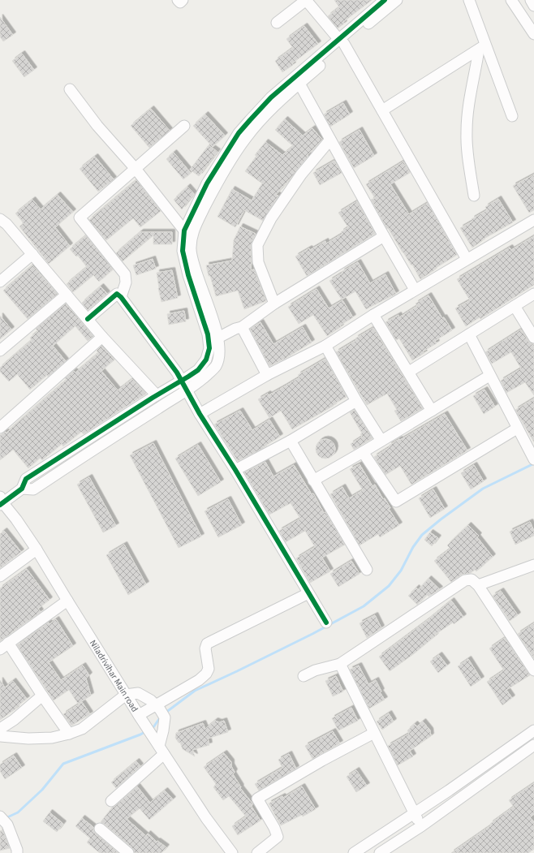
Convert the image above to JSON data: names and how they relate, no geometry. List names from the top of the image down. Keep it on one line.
{"streets":{"street":["Niladrivihar Main road"]}}
